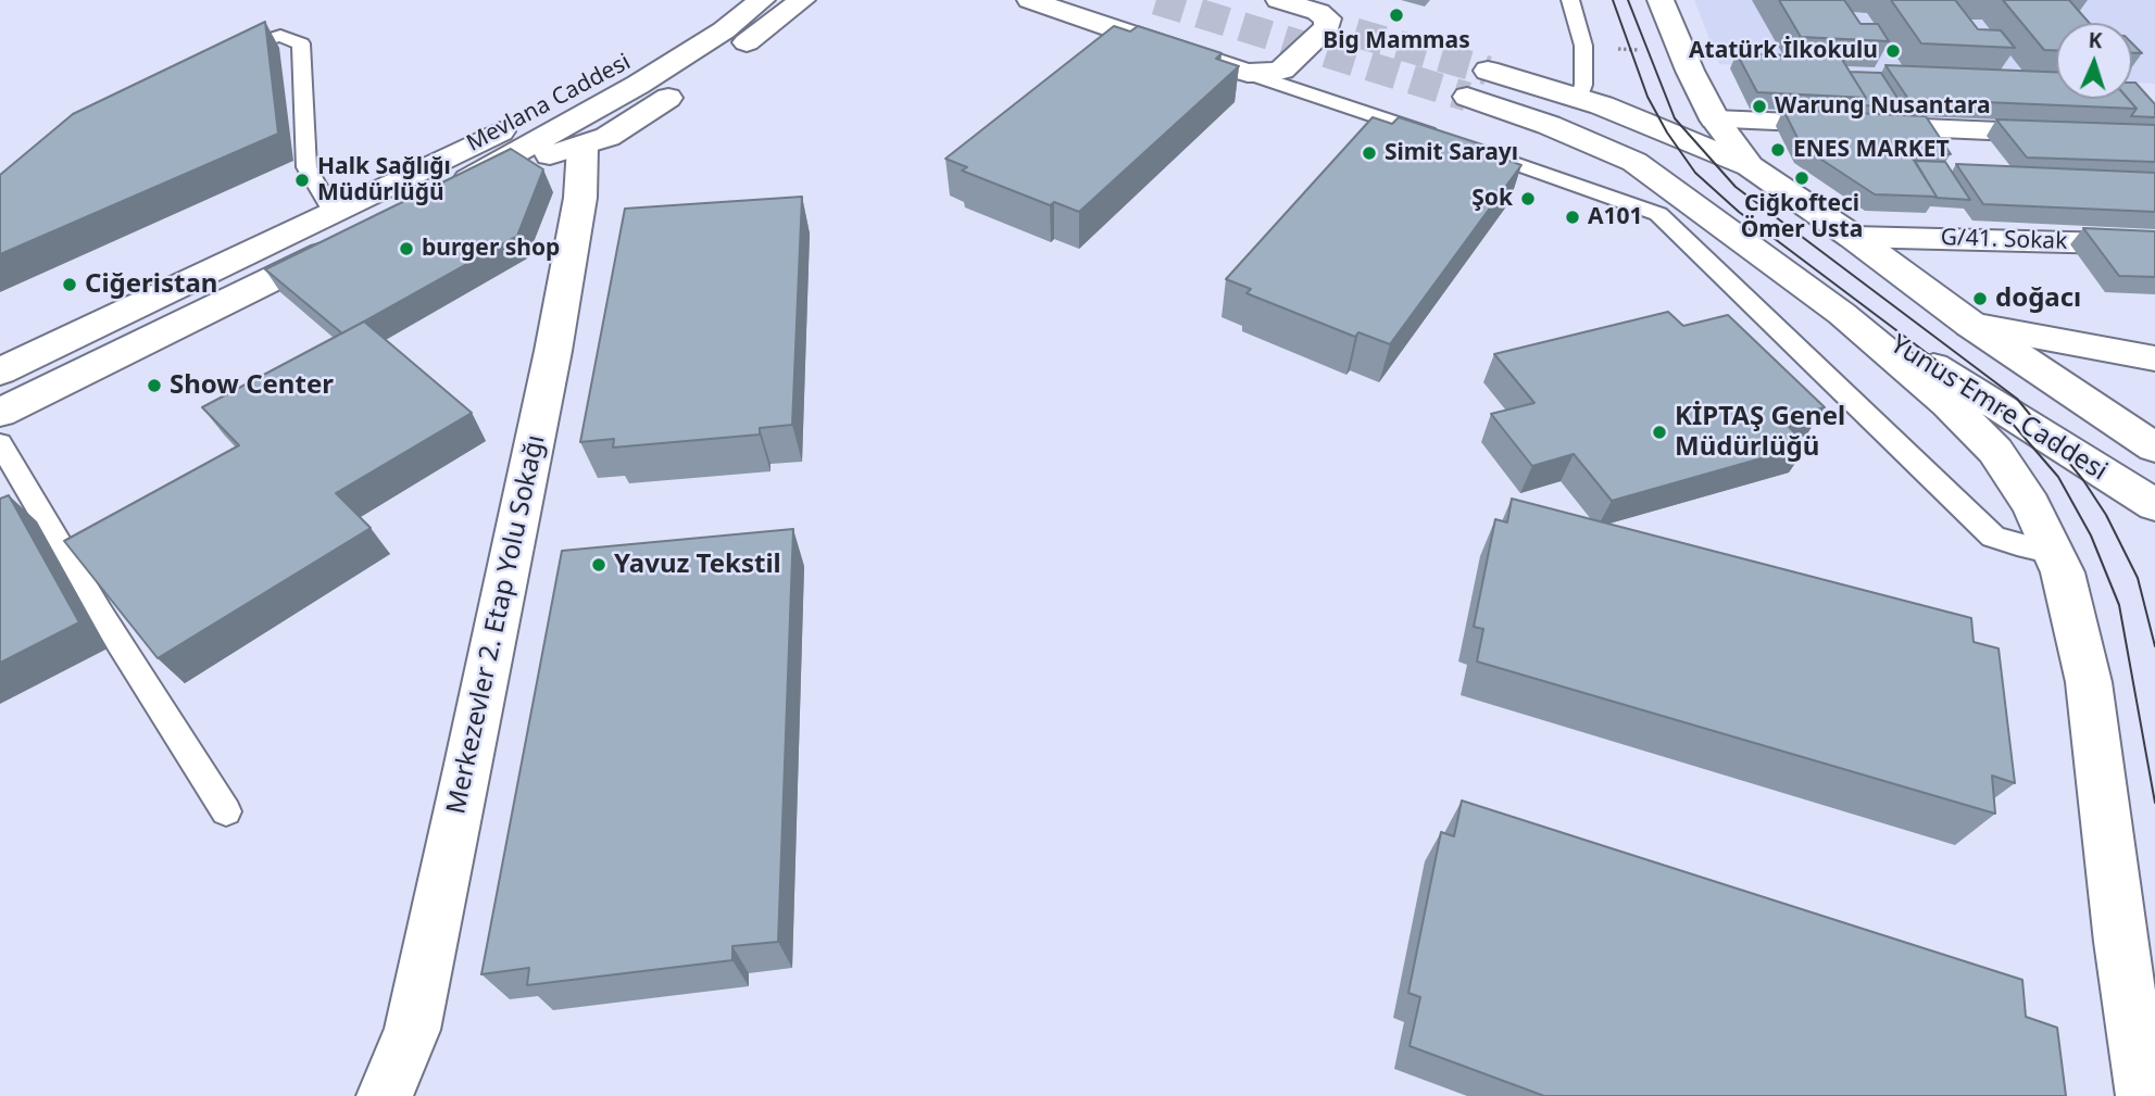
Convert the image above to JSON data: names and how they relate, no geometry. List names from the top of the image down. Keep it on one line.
{"streets":{"main road":["Mevlana Caddesi","G/41. Sokak","Yunus Emre Caddesi","Merkezevler 2. Etap Yolu Sokağı"]},"crossings":[["G/41. Sokak","Yunus Emre Caddesi"]],"places":["Big Mammas","Atatürk İlkokulu","Warung Nusantara","ENES MARKET","Simit Sarayı","Ciğkofteci Ömer Usta","Halk Sağlığı Müdürlüğü","Şok","A101","burger shop","Ciğeristan","doğacı","Show Center","KİPTAŞ Genel Müdürlüğü","Yavuz Tekstil"],"north":"top"}
